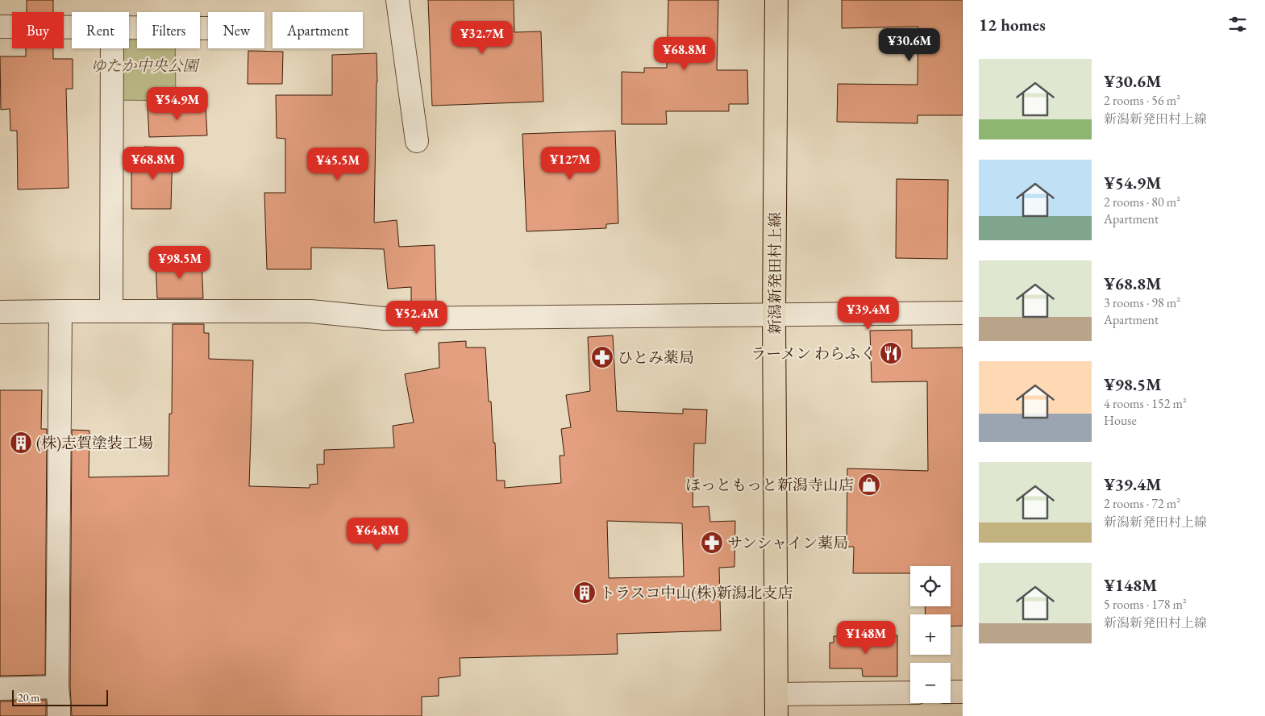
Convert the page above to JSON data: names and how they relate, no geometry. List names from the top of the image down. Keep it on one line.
{"streets":{"main road":["新潟新発田村上線"]},"parks":["ゆたか中央公園"],"places":{"restaurant":["ラーメン わらふく"],"pharmacy":["ひとみ薬局","サンシャイン薬局"],"building":["(株)志賀塗装工場","トラスコ中山(株)新潟北支店"],"shop":["ほっともっと新潟寺山店"]},"scale_bar":"20 m","page":{"heading":"12 homes","chip":["Buy","Rent","Filters","New","Apartment"],"price":["¥32.7M","¥30.6M","¥68.8M","¥54.9M","¥68.8M","¥127M","¥45.5M","¥98.5M","¥39.4M","¥52.4M","¥64.8M","¥148M"],"list":[{"name":"¥30.6M","note":"2 rooms · 56 m² · 新潟新発田村上線"},{"name":"¥54.9M","note":"2 rooms · 80 m² · Apartment"},{"name":"¥68.8M","note":"3 rooms · 98 m² · Apartment"},{"name":"¥98.5M","note":"4 rooms · 152 m² · House"},{"name":"¥39.4M","note":"2 rooms · 72 m² · 新潟新発田村上線"},{"name":"¥148M","note":"5 rooms · 178 m² · 新潟新発田村上線"}],"map_buttons":["+","−"],"scale":"20 m"}}
